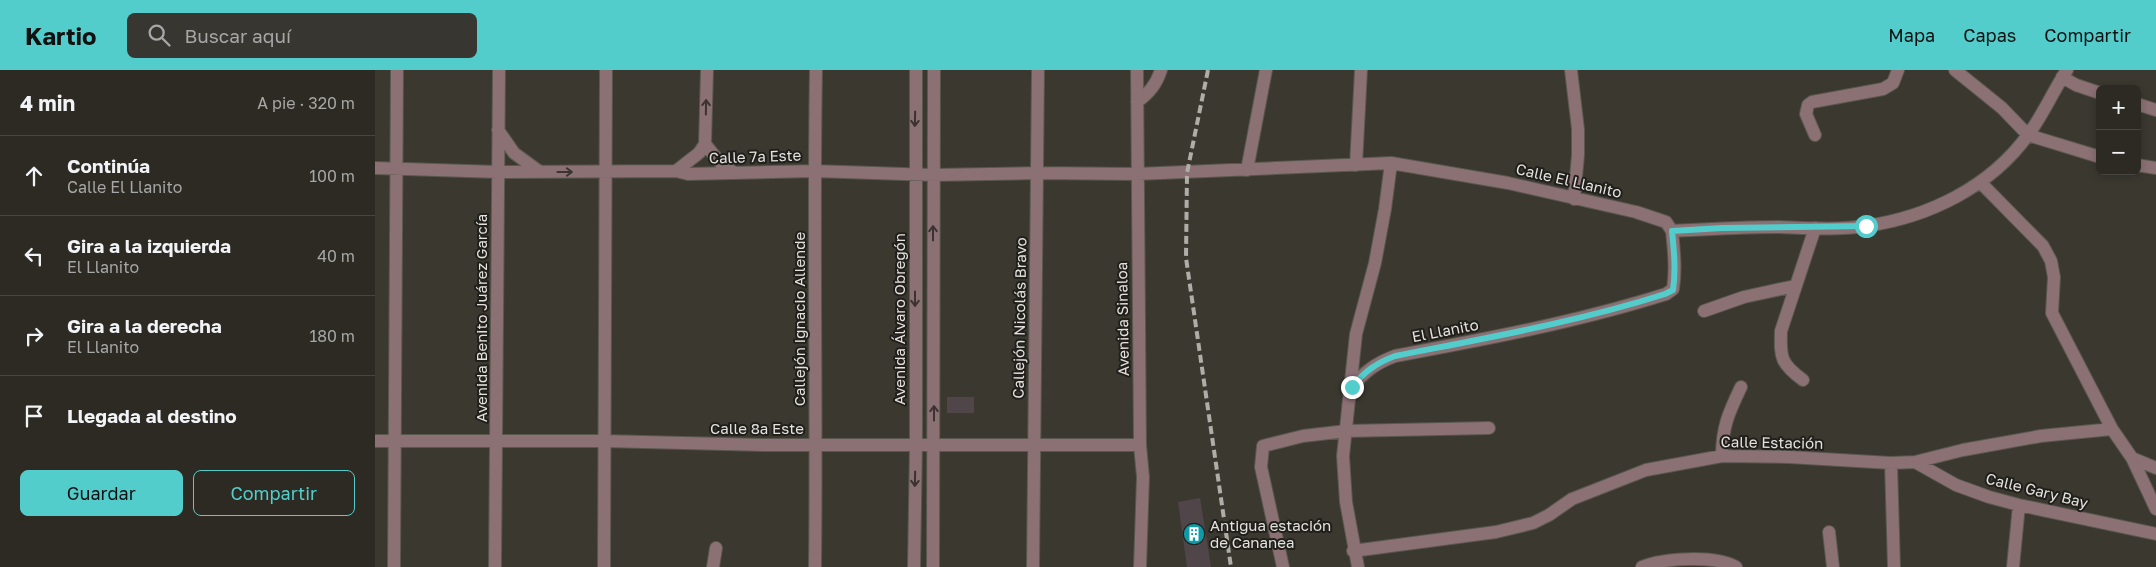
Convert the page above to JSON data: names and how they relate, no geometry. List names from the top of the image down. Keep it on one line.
{"streets":{"street":["Calle 7ª Este","Calle El Llanito","Avenida Benito Juárez García","Callejón Nicolás Bravo","Callejón Ignacio Allende","Avenida Álvaro Obregón","Avenida Sinaloa","El Llanito","Calle 8ª Este","Calle Estación","Calle Gary Bay"]},"crossings":[["Calle 7ª Este","Calle El Llanito"],["Calle 7ª Este","Avenida Benito Juárez García"],["Calle 7ª Este","Callejón Nicolás Bravo"],["Calle 7ª Este","Callejón Ignacio Allende"],["Calle 7ª Este","Avenida Álvaro Obregón"],["Calle 7ª Este","Avenida Sinaloa"],["Calle El Llanito","Avenida Sinaloa"],["Calle El Llanito","El Llanito"],["Avenida Benito Juárez García","Calle 8ª Este"],["Callejón Nicolás Bravo","Calle 8ª Este"],["Callejón Ignacio Allende","Calle 8ª Este"],["Avenida Álvaro Obregón","Calle 8ª Este"],["Avenida Sinaloa","Calle 8ª Este"],["Calle Estación","Calle Gary Bay"]],"places":{"building":["Antigua estación de Cananea"]},"page":{"header":"Kartio","search":"Buscar aquí","nav":["Mapa","Capas","Compartir"],"heading":["4 min","A pie · 320 m"],"map_buttons":["+","−"],"list":[["Continúa","Calle El Llanito","100 m"],["Gira a la izquierda","El Llanito","40 m"],["Gira a la derecha","El Llanito","180 m"],"Llegada al destino"],"buttons":["Guardar","Compartir"]}}
